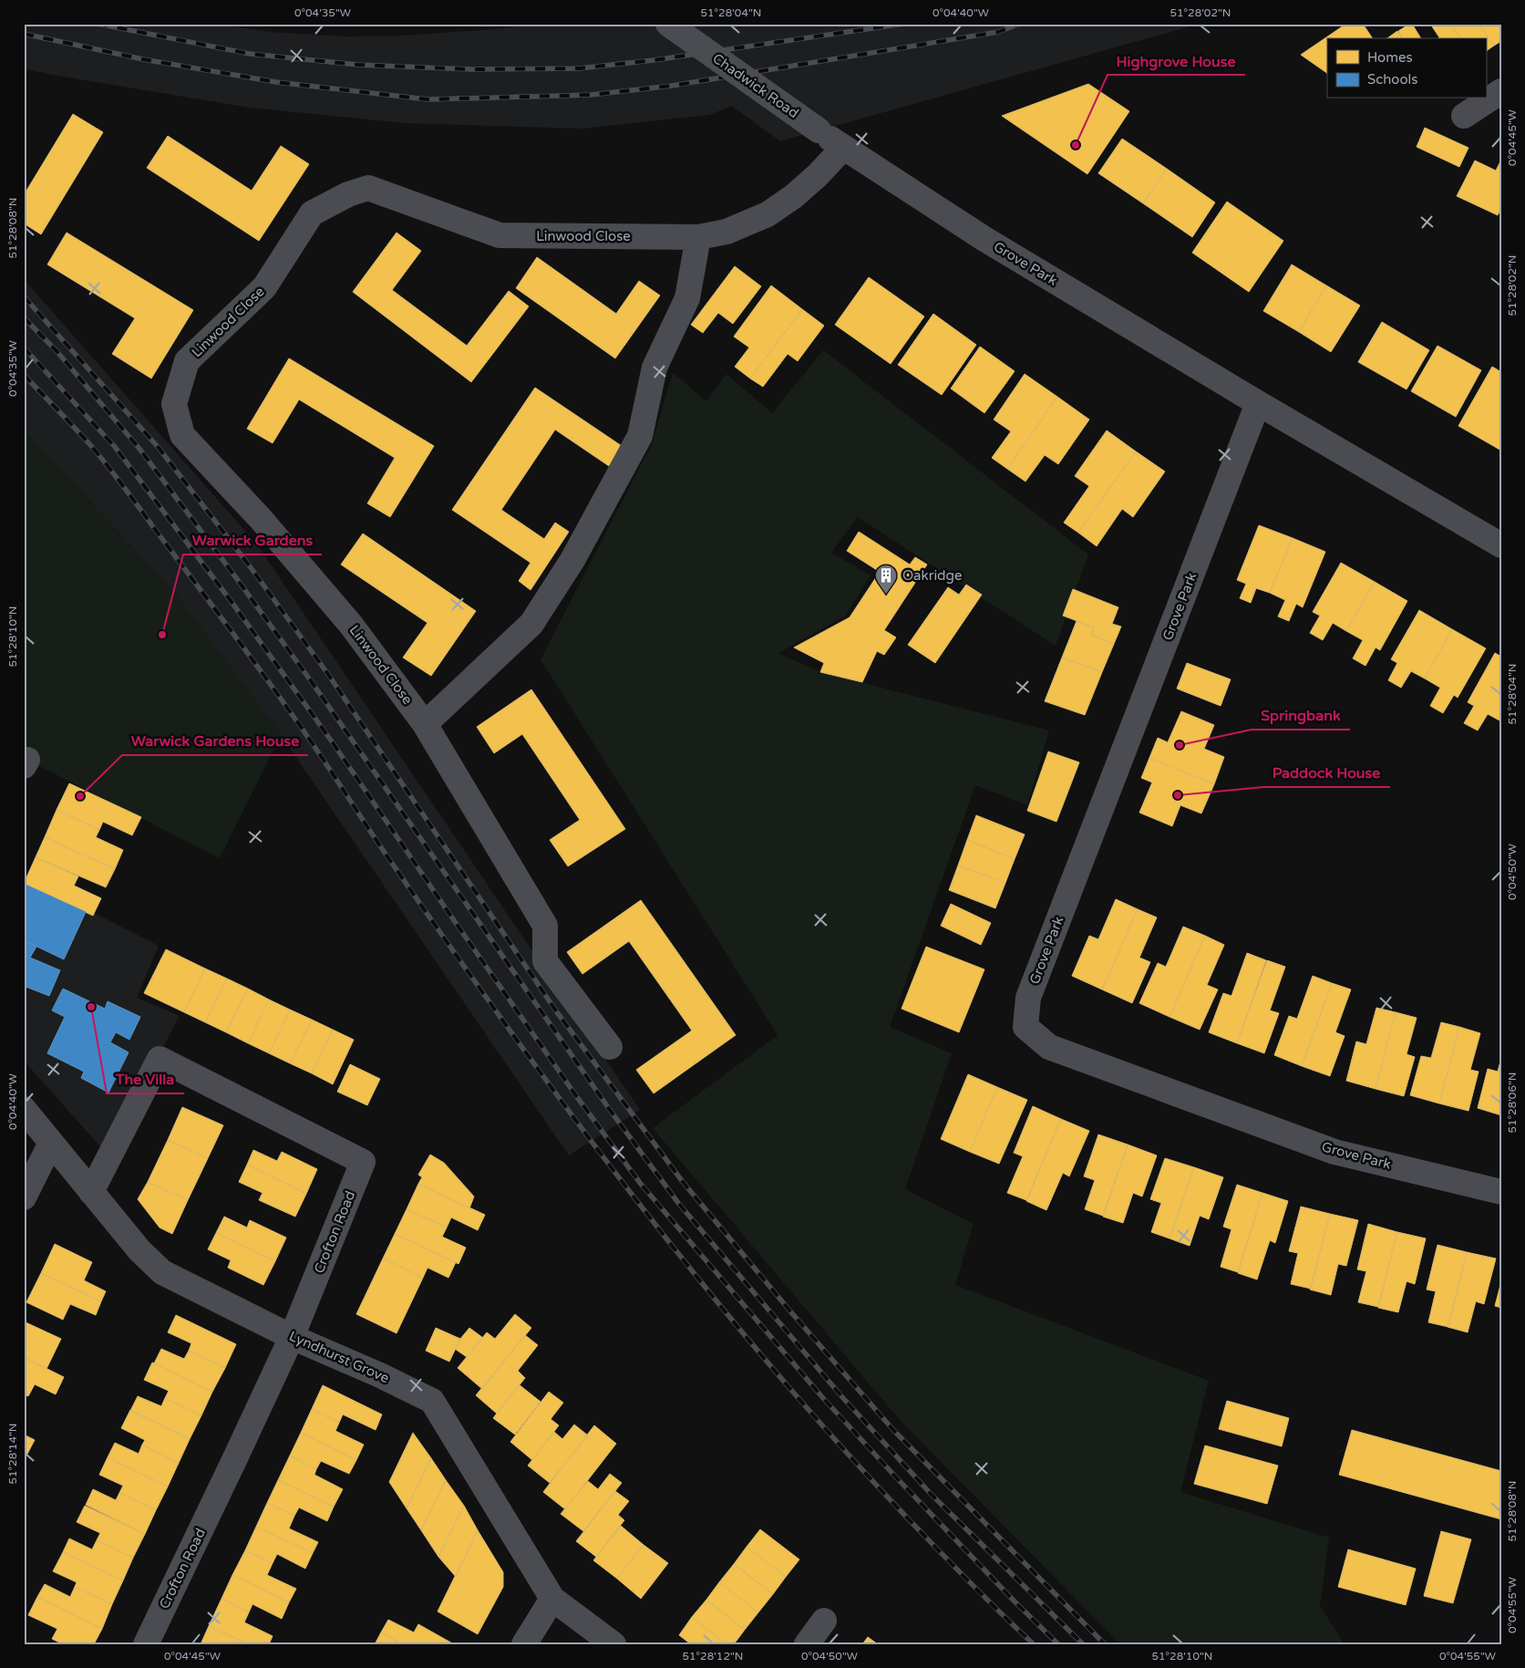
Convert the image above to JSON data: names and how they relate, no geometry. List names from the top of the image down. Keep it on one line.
{"streets":{"street":["Chadwick Road","Linwood Close","Grove Park","Crofton Road","Lyndhurst Grove"]},"crossings":[["Chadwick Road","Linwood Close"],["Chadwick Road","Grove Park"],["Linwood Close","Grove Park"],["Crofton Road","Lyndhurst Grove"]],"places":{"other":["Highgrove House","Warwick Gardens","Springbank","Paddock House","Warwick Gardens House","The Villa"],"building":["Oakridge"]},"legend":["Homes","Schools"],"coordinates":["0°04'35\"W","51°28'04\"N","0°04'40\"W","51°28'02\"N","0°04'45\"W","51°28'08\"N","51°28'10\"N","0°04'50\"W","51°28'06\"N","51°28'14\"N","0°04'55\"W","51°28'12\"N"]}
